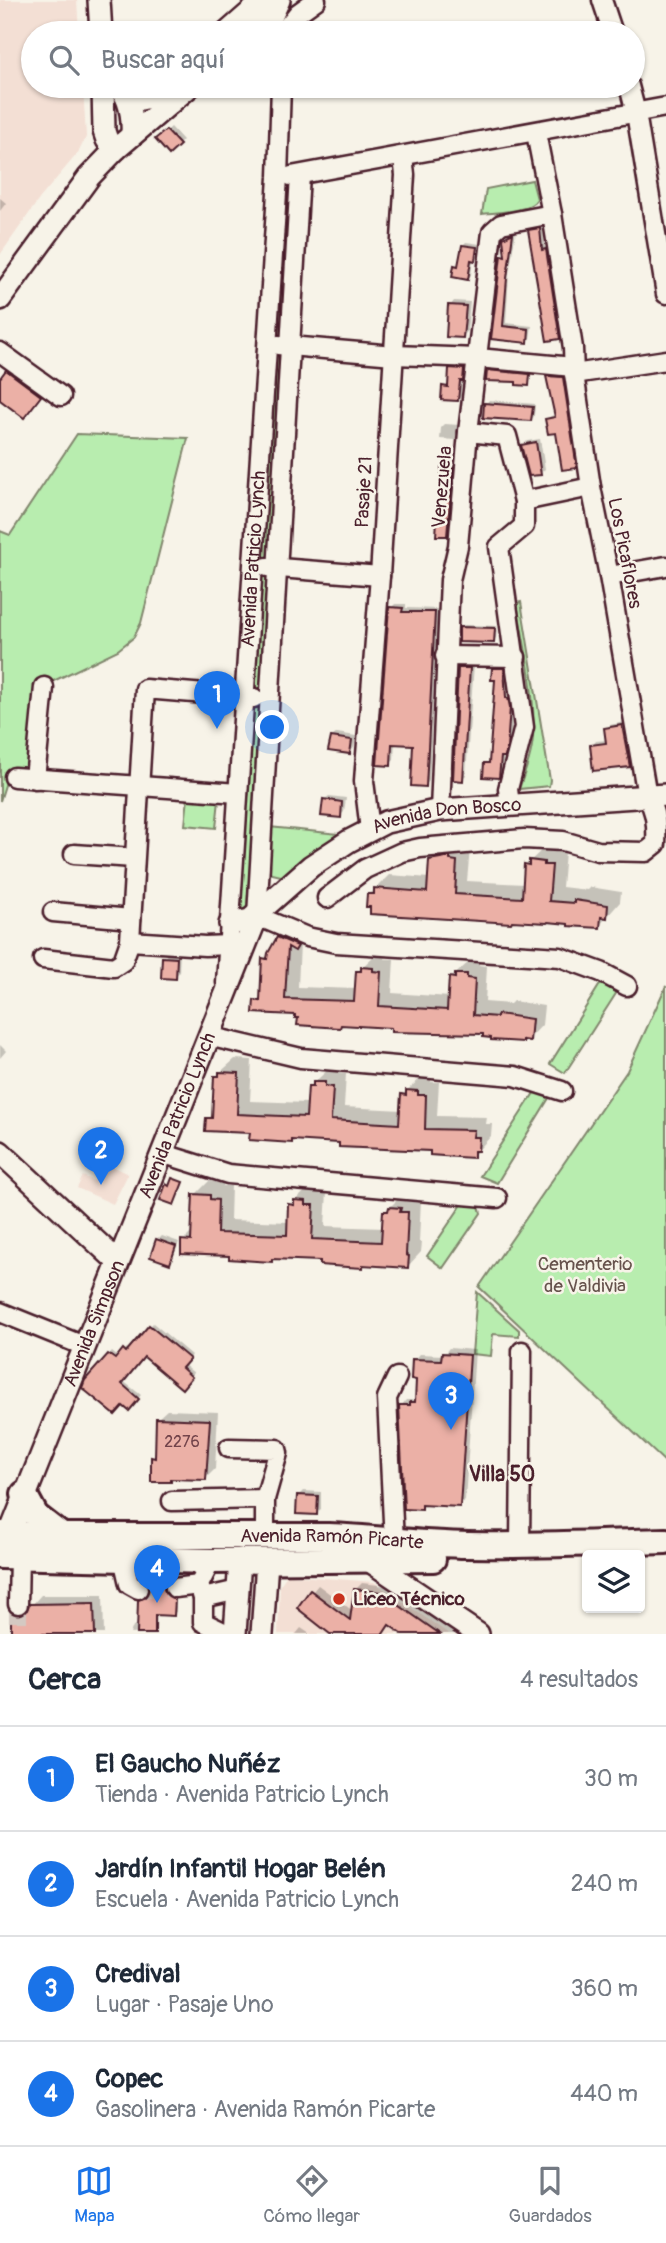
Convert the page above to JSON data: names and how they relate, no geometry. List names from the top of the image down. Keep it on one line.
{"streets":{"highway":["Avenida Ramón Picarte"],"main road":["Avenida Patricio Lynch","Avenida Don Bosco","Avenida Simpson"],"street":["Venezuela","Pasaje 21","Los Picaflores"]},"crossings":[["Venezuela","Los Picaflores"],["Venezuela","Avenida Don Bosco"],["Pasaje 21","Avenida Don Bosco"],["Los Picaflores","Avenida Don Bosco"],["Avenida Patricio Lynch","Avenida Don Bosco"],["Avenida Patricio Lynch","Avenida Simpson"],["Avenida Simpson","Avenida Ramón Picarte"]],"districts":["Villa 50"],"parks":["Cementerio de Valdivia"],"places":["Liceo Técnico"],"house_numbers":["2276"],"page":{"search":"Buscar aquí","pins":["1","2","3","4"],"heading":["Cerca","4 resultados"],"list":[{"mark":"1","name":"El Gaucho Nuñéz","note":"Tienda · Avenida Patricio Lynch","value":"30 m"},{"mark":"2","name":"Jardín Infantil Hogar Belén","note":"Escuela · Avenida Patricio Lynch","value":"240 m"},{"mark":"3","name":"Credival","note":"Lugar · Pasaje Uno","value":"360 m"},{"mark":"4","name":"Copec","note":"Gasolinera · Avenida Ramón Picarte","value":"440 m"}],"nav":["Mapa","Cómo llegar","Guardados"]}}
